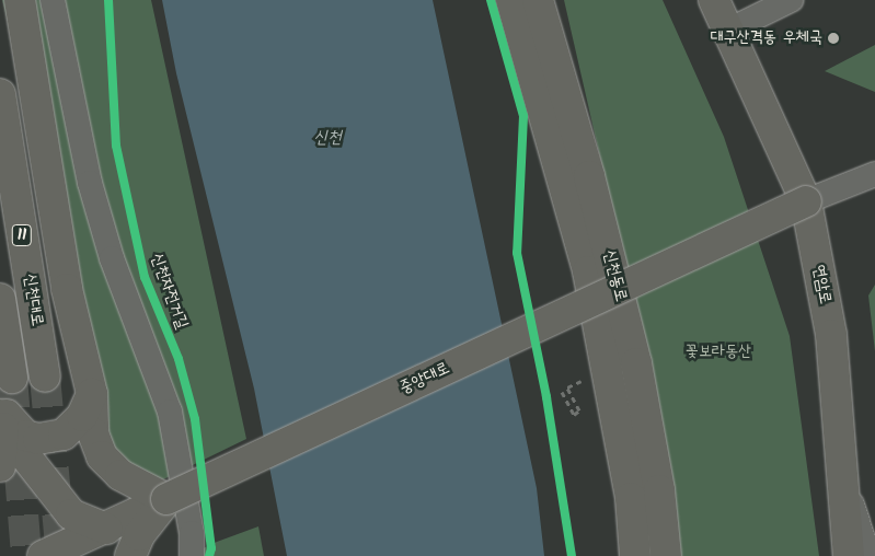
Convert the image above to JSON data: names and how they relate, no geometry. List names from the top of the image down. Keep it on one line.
{"streets":{"main road":["11","신천동로","연암로","신천대로","중앙대로"],"cycle path":["신천자전거길"]},"crossings":[["연암로","중앙대로"]],"water":["신천"],"parks":["꽃보라동산"],"places":["대구산격동 우체국"]}
